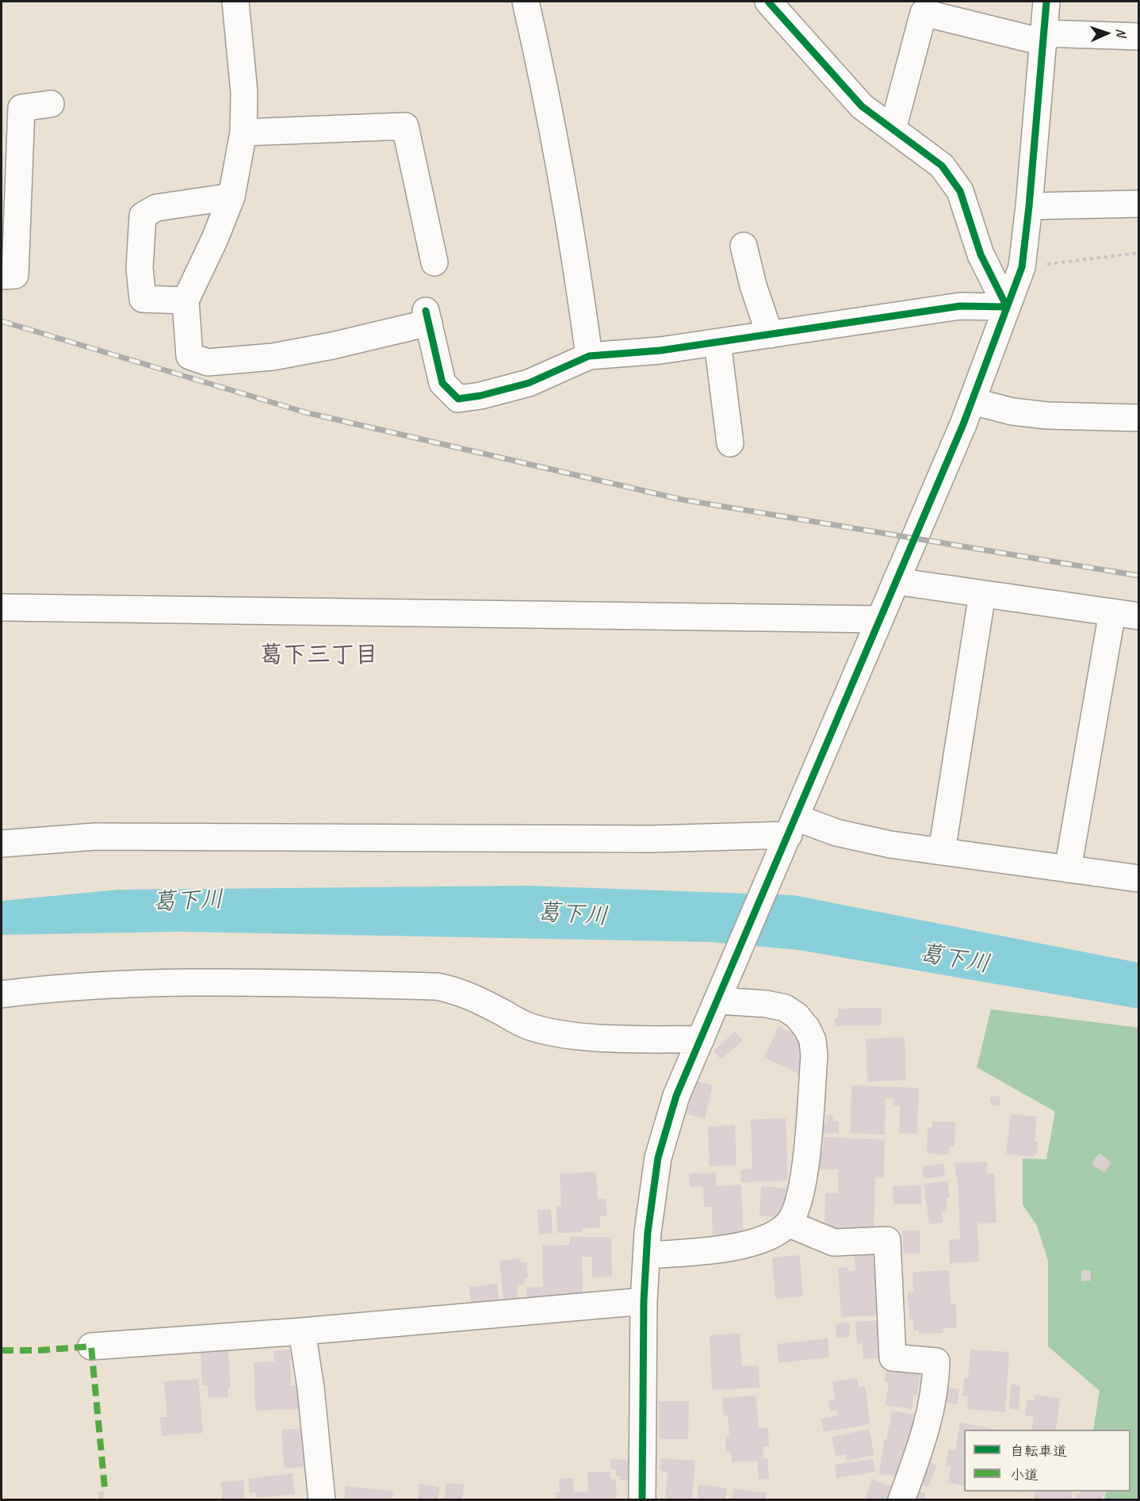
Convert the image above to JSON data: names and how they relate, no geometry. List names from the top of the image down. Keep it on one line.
{"districts":["葛下三丁目"],"water":["葛下川"],"legend":["自転車道","小道"],"north":"right"}
